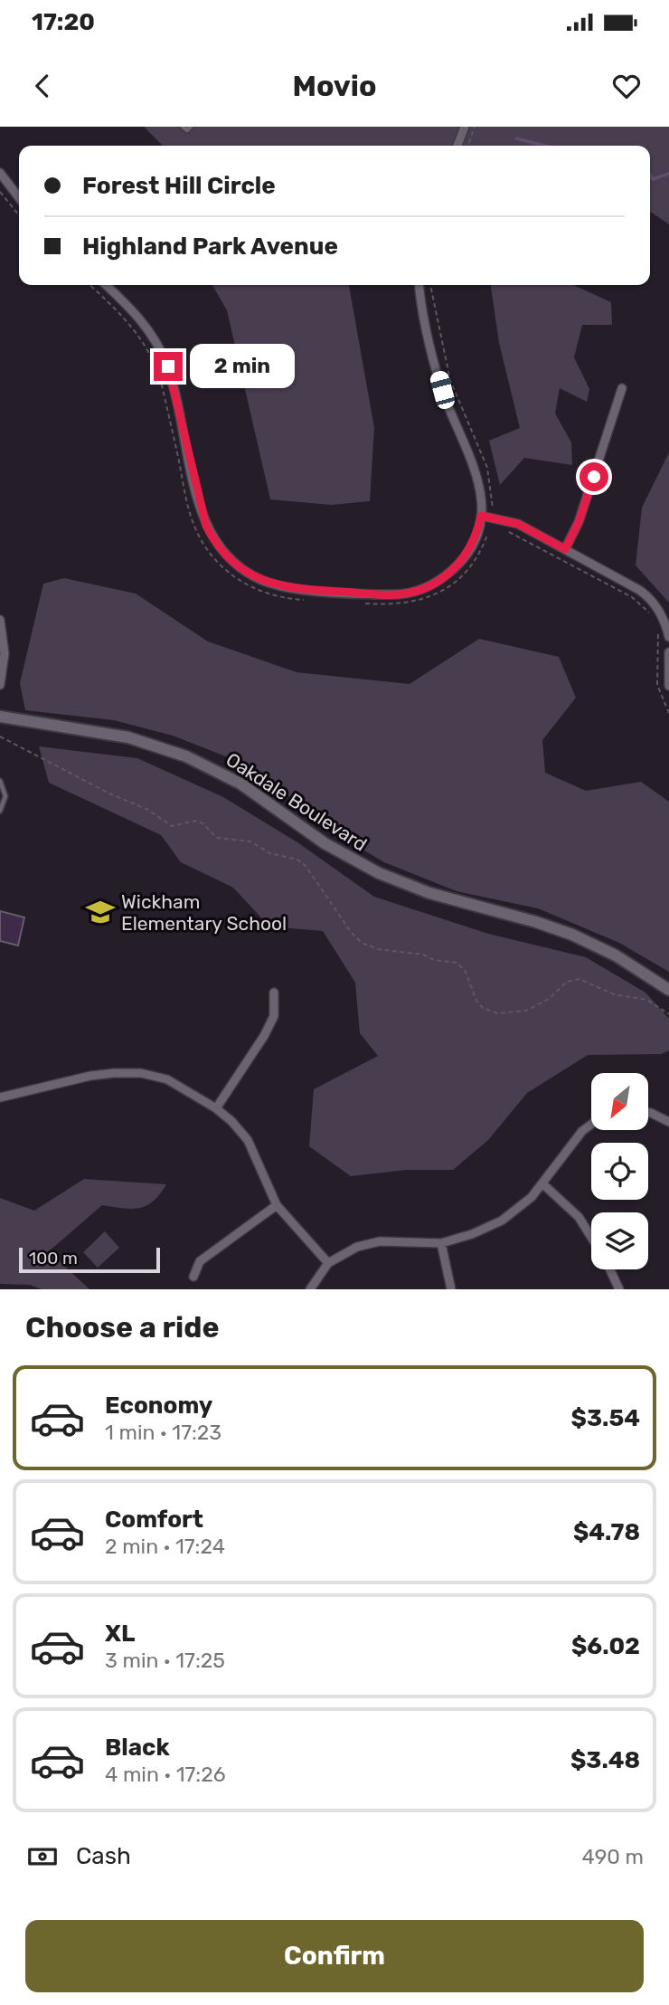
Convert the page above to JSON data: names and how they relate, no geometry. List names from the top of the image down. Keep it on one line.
{"streets":{"main road":["Oakdale Boulevard"]},"places":{"school or university":["Wickham Elementary School"]},"scale_bar":"100 m","north":"bottom left","page":{"status":"17:20","header":"Movio","banner":["Forest Hill Circle","Highland Park Avenue"],"bubble":"2 min","scale":"100 m","heading":"Choose a ride","list":[{"name":"Economy","note":"1 min · 17:23","value":"$3.54"},{"name":"Comfort","note":"2 min · 17:24","value":"$4.78"},{"name":"XL","note":"3 min · 17:25","value":"$6.02"},{"name":"Black","note":"4 min · 17:26","value":"$3.48"}],"pay":["Cash","490 m"],"buttons":"Confirm"}}
